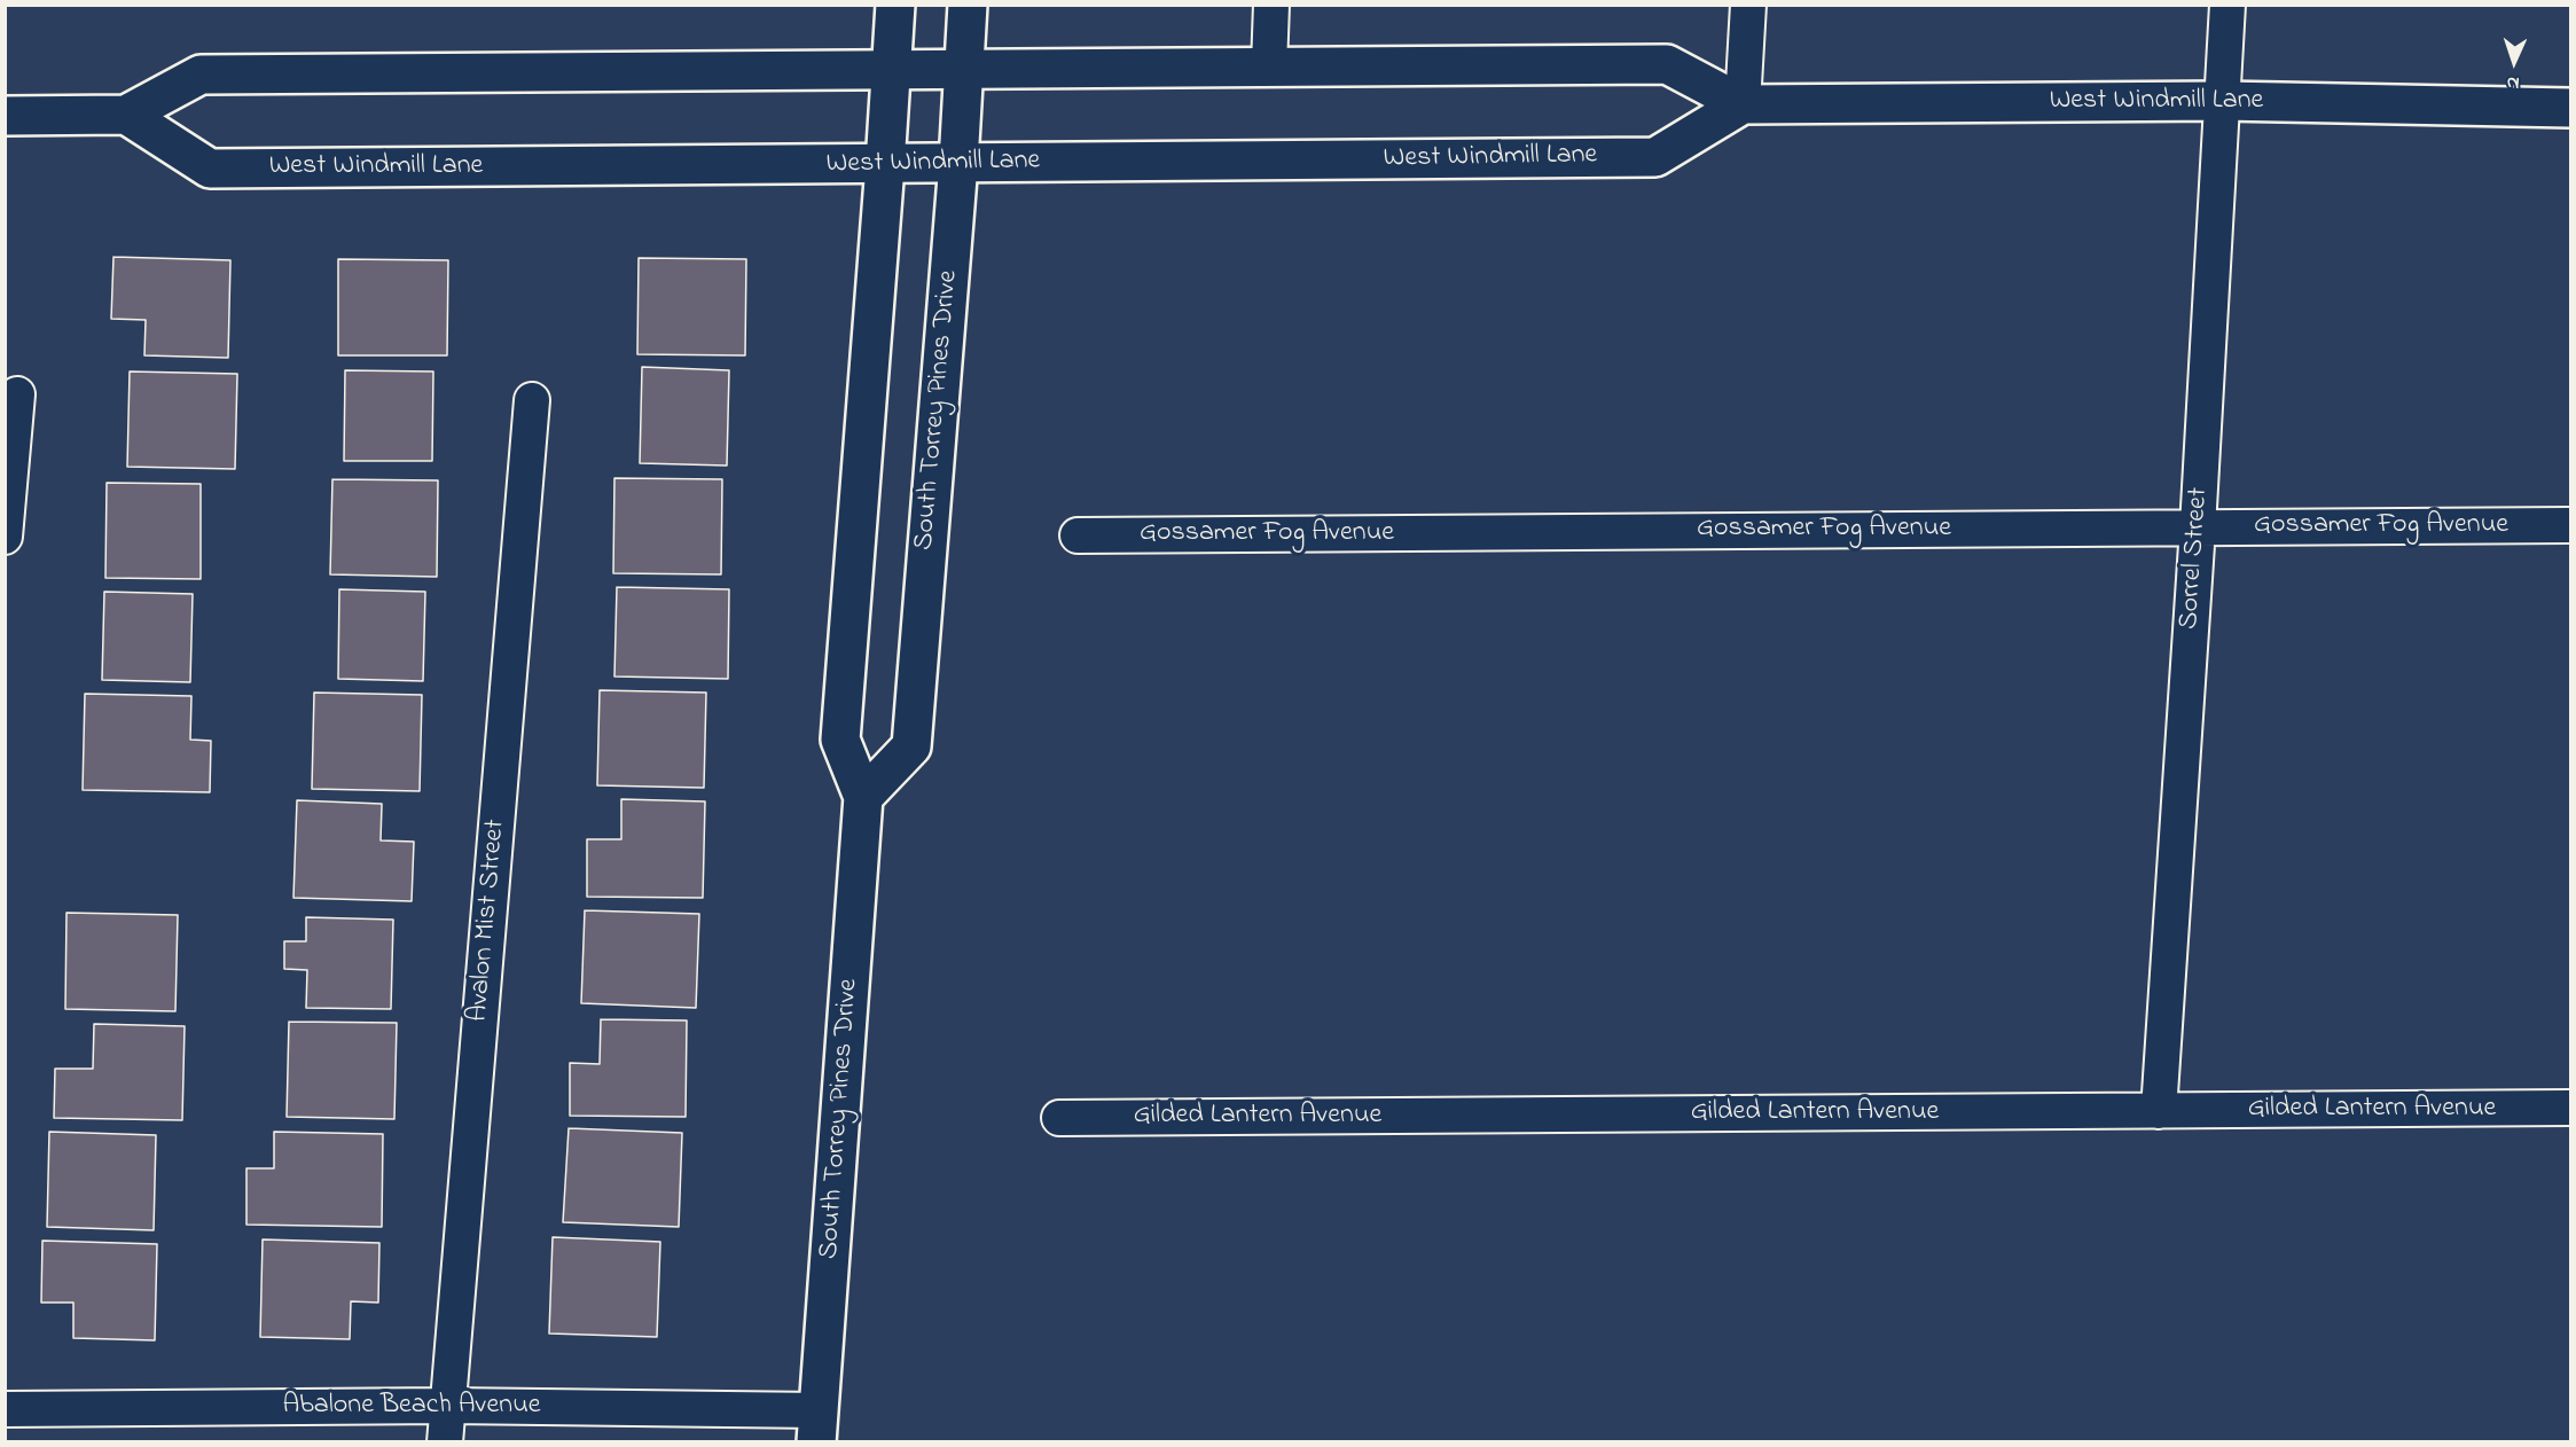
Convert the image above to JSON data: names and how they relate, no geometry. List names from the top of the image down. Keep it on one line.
{"streets":{"main road":["West Windmill Lane","South Torrey Pines Drive"],"street":["Gossamer Fog Avenue","Sorrel Street","Avalon Mist Street","Gilded Lantern Avenue","Abalone Beach Avenue"]},"crossings":[["West Windmill Lane","South Torrey Pines Drive"],["West Windmill Lane","Sorrel Street"],["South Torrey Pines Drive","Abalone Beach Avenue"],["Gossamer Fog Avenue","Sorrel Street"],["Sorrel Street","Gilded Lantern Avenue"],["Avalon Mist Street","Abalone Beach Avenue"]],"north":"bottom"}
